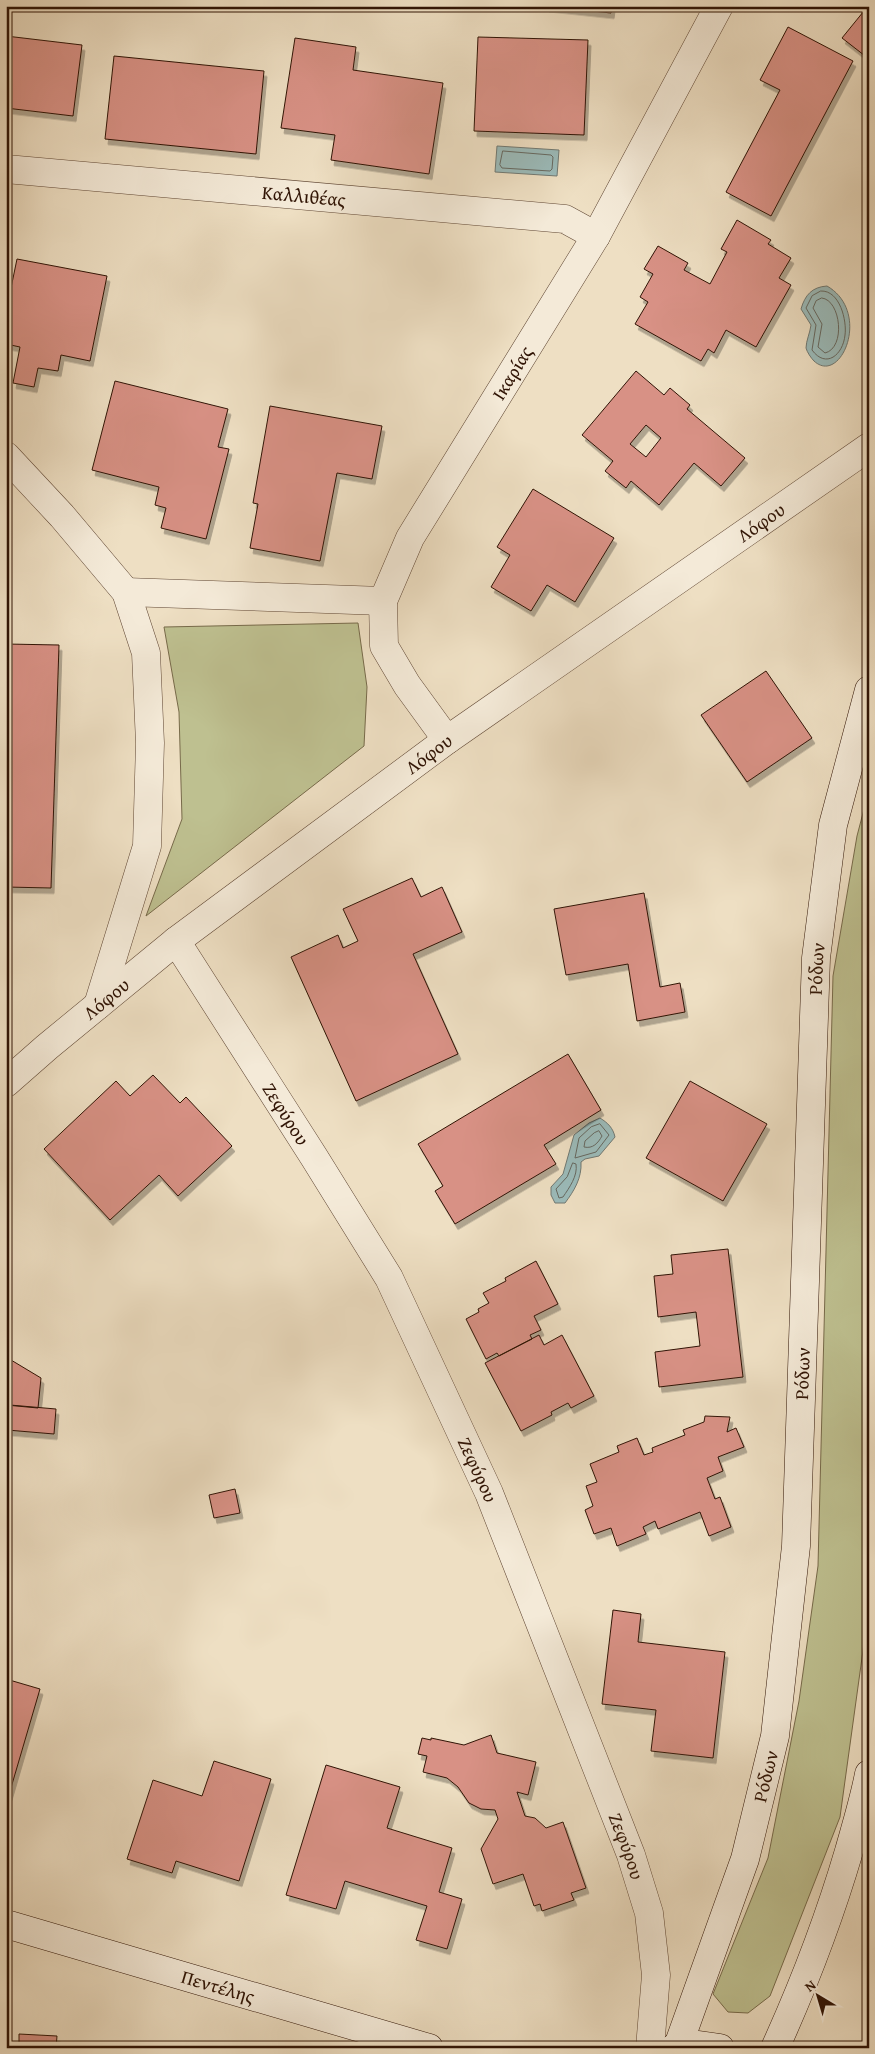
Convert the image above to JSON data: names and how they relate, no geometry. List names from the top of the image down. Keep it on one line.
{"streets":{"street":["Καλλιθέας","Ικαρίας","Λόφου","Ρόδων","Ζεφύρου","Πεντέλης"]},"crossings":[["Καλλιθέας","Ικαρίας"],["Ικαρίας","Λόφου"],["Λόφου","Ζεφύρου"]],"north":"top left"}
